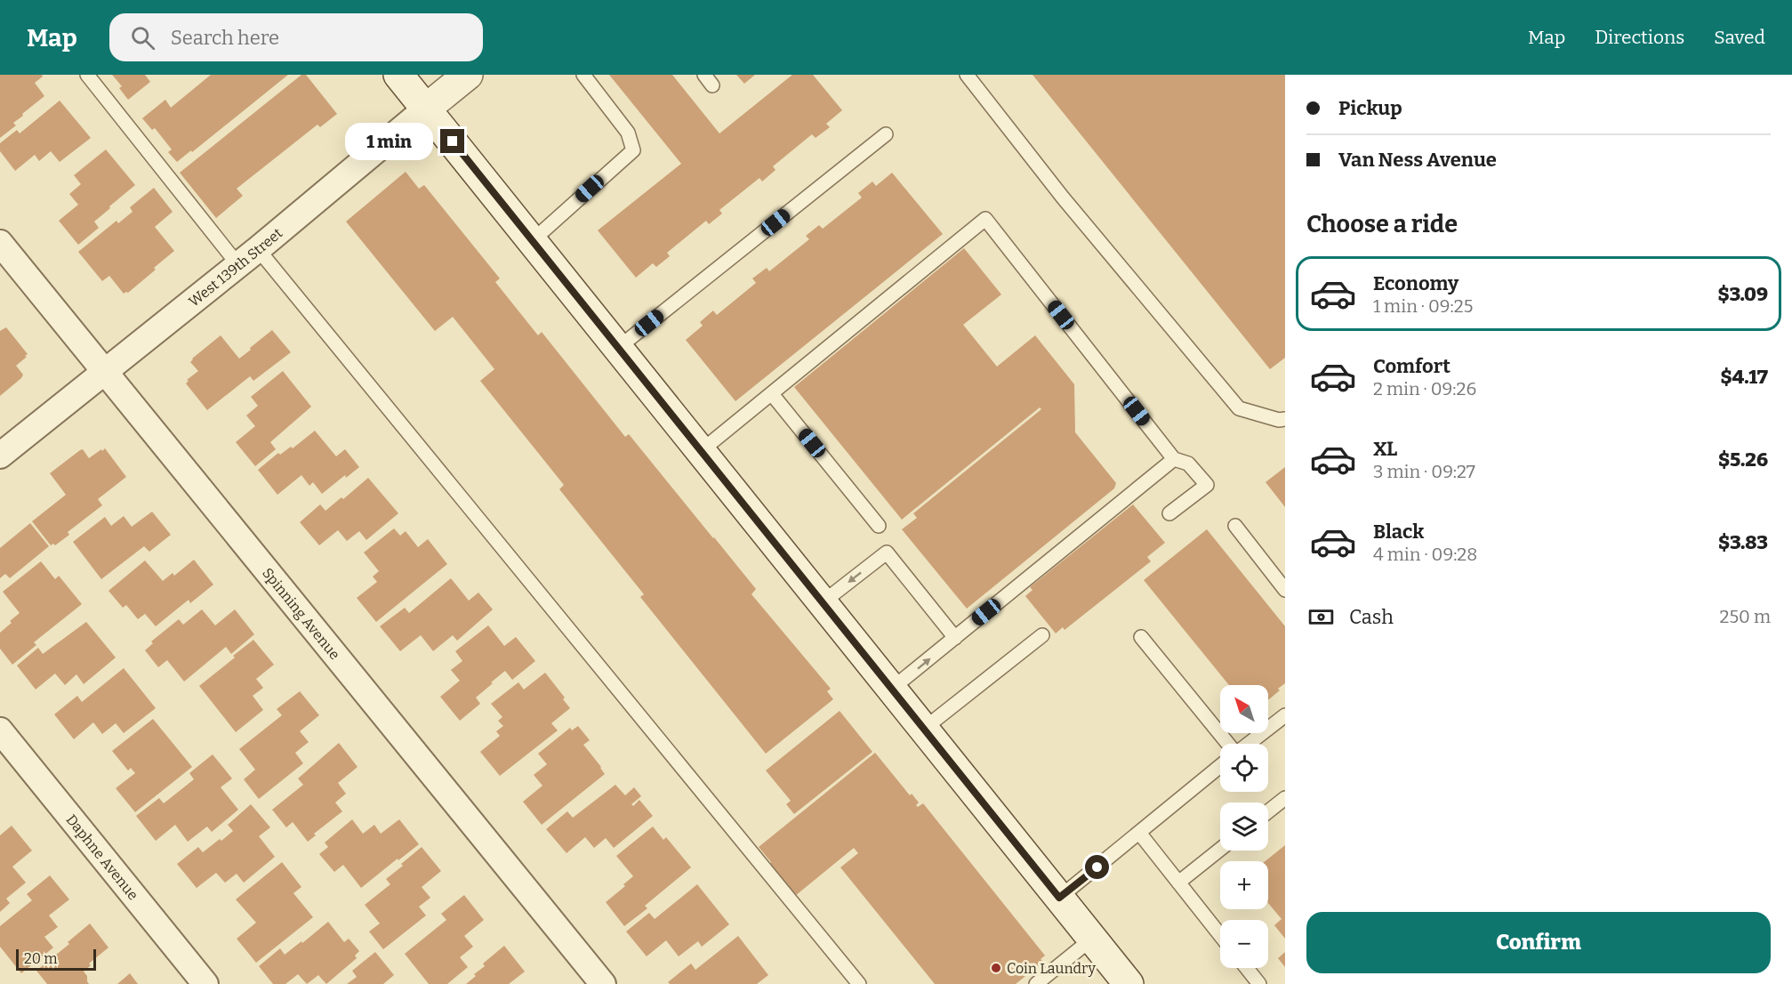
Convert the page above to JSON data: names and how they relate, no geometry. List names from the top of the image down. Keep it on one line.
{"streets":{"main road":["West 139th Street"],"street":["Spinning Avenue","Daphne Avenue"]},"crossings":[["West 139th Street","Spinning Avenue"]],"places":["Coin Laundry"],"scale_bar":"20 m","north":"top left","page":{"header":"Map","search":"Search here","nav":["Map","Directions","Saved"],"banner":["Pickup","Van Ness Avenue"],"bubble":"1 min","heading":"Choose a ride","list":[{"name":"Economy","note":"1 min · 09:25","value":"$3.09"},{"name":"Comfort","note":"2 min · 09:26","value":"$4.17"},{"name":"XL","note":"3 min · 09:27","value":"$5.26"},{"name":"Black","note":"4 min · 09:28","value":"$3.83"}],"pay":["Cash","250 m"],"map_buttons":["+","−"],"buttons":"Confirm","scale":"20 m"}}
